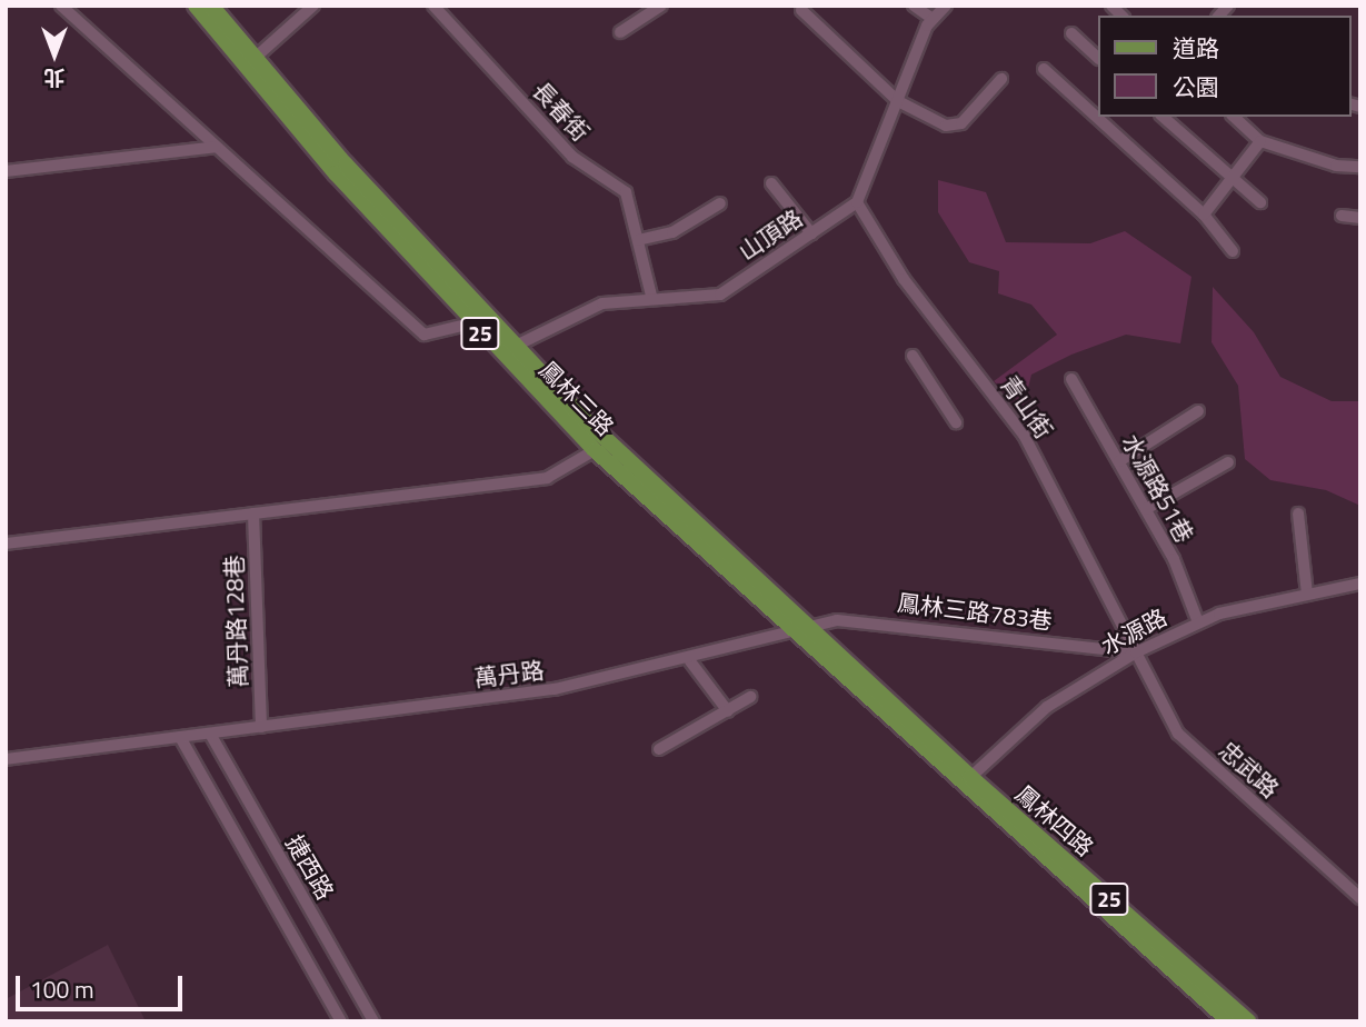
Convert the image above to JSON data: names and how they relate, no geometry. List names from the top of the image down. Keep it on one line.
{"streets":{"main road":["25","鳳林三路","鳳林四路"],"street":["長春街","山頂路","青山街","水源路51巷","鳳林三路783巷","萬丹路128巷","水源路","萬丹路","忠武路","捷西路"]},"crossings":[["長春街","山頂路"],["山頂路","鳳林三路"],["山頂路","青山街"],["鳳林三路","鳳林三路783巷"],["鳳林三路","水源路"],["鳳林三路","萬丹路"],["鳳林三路","鳳林四路"],["青山街","鳳林三路783巷"],["青山街","水源路"],["青山街","忠武路"],["水源路51巷","水源路"],["鳳林三路783巷","水源路"],["鳳林三路783巷","萬丹路"],["鳳林三路783巷","忠武路"],["萬丹路128巷","萬丹路"],["水源路","忠武路"],["水源路","鳳林四路"],["萬丹路","捷西路"]],"legend":["道路","公園"],"scale_bar":"100 m","north":"bottom"}
